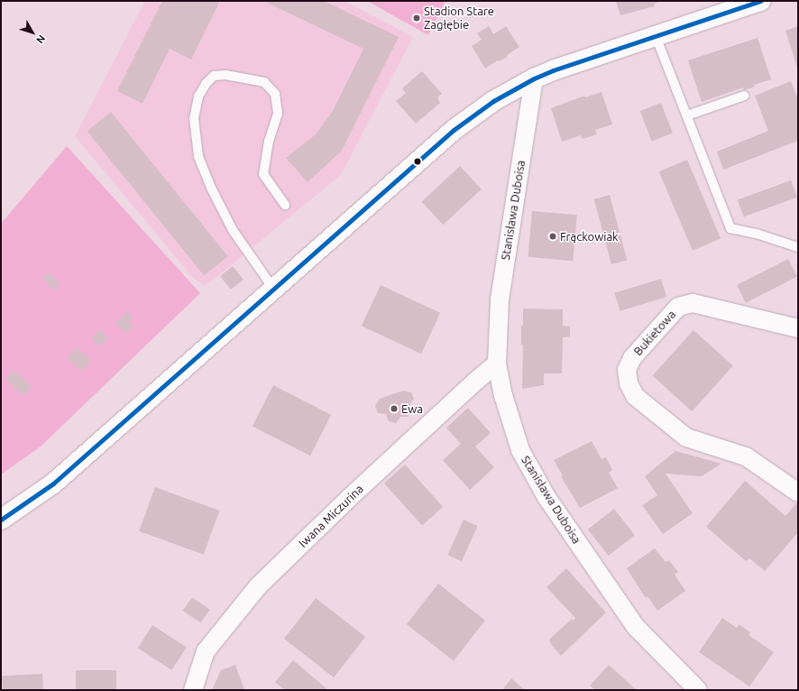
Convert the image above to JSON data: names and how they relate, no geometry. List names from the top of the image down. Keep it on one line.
{"streets":{"street":["Stanisława Duboisa","Bukietowa","Iwana Miczurina"]},"crossings":[["Stanisława Duboisa","Iwana Miczurina"]],"places":["Stadion Stare Zagłębie","Frąckowiak","Ewa"],"north":"bottom right"}
